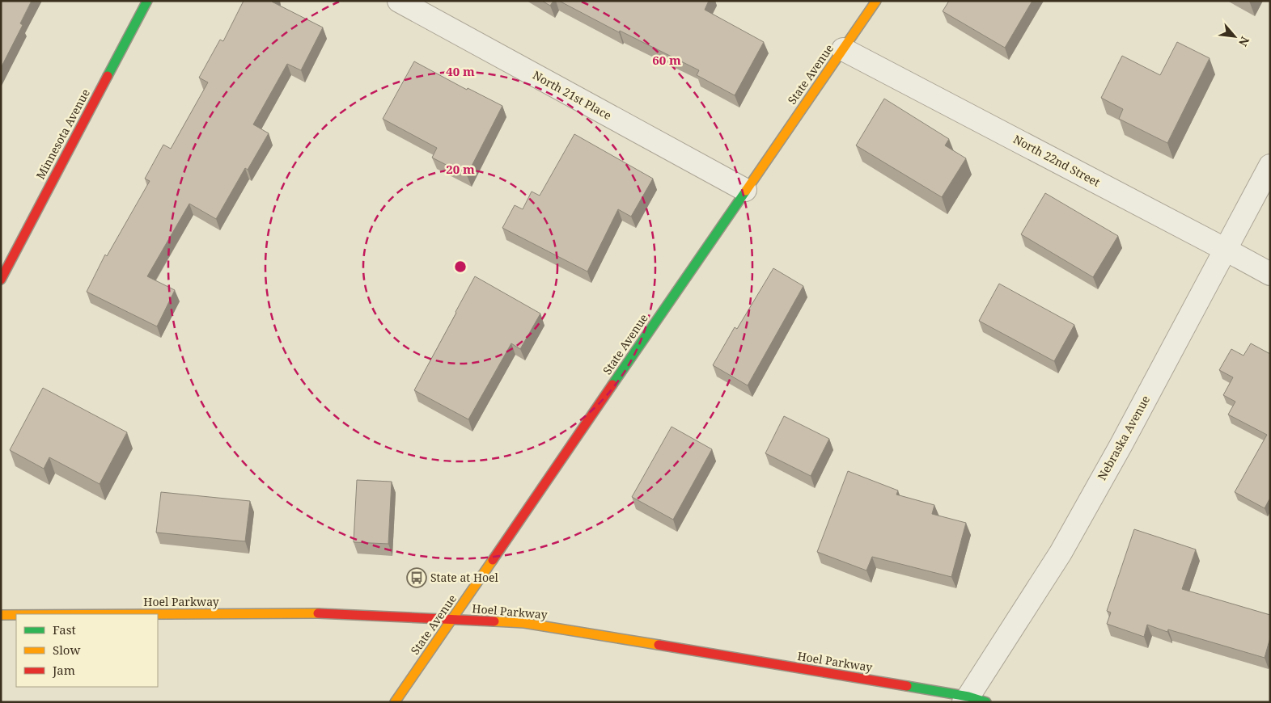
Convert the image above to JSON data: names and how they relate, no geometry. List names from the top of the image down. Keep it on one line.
{"streets":{"main road":["State Avenue","Minnesota Avenue","Hoel Parkway"],"street":["North 21st Place","North 22nd Street","Nebraska Avenue"]},"crossings":[["State Avenue","North 21st Place"],["State Avenue","North 22nd Street"],["State Avenue","Hoel Parkway"],["North 22nd Street","Nebraska Avenue"],["Nebraska Avenue","Hoel Parkway"]],"places":{"bus stop":["State at Hoel"]},"legend":["Fast","Slow","Jam"],"north":"bottom right","rings":["60 m","40 m","20 m"]}
